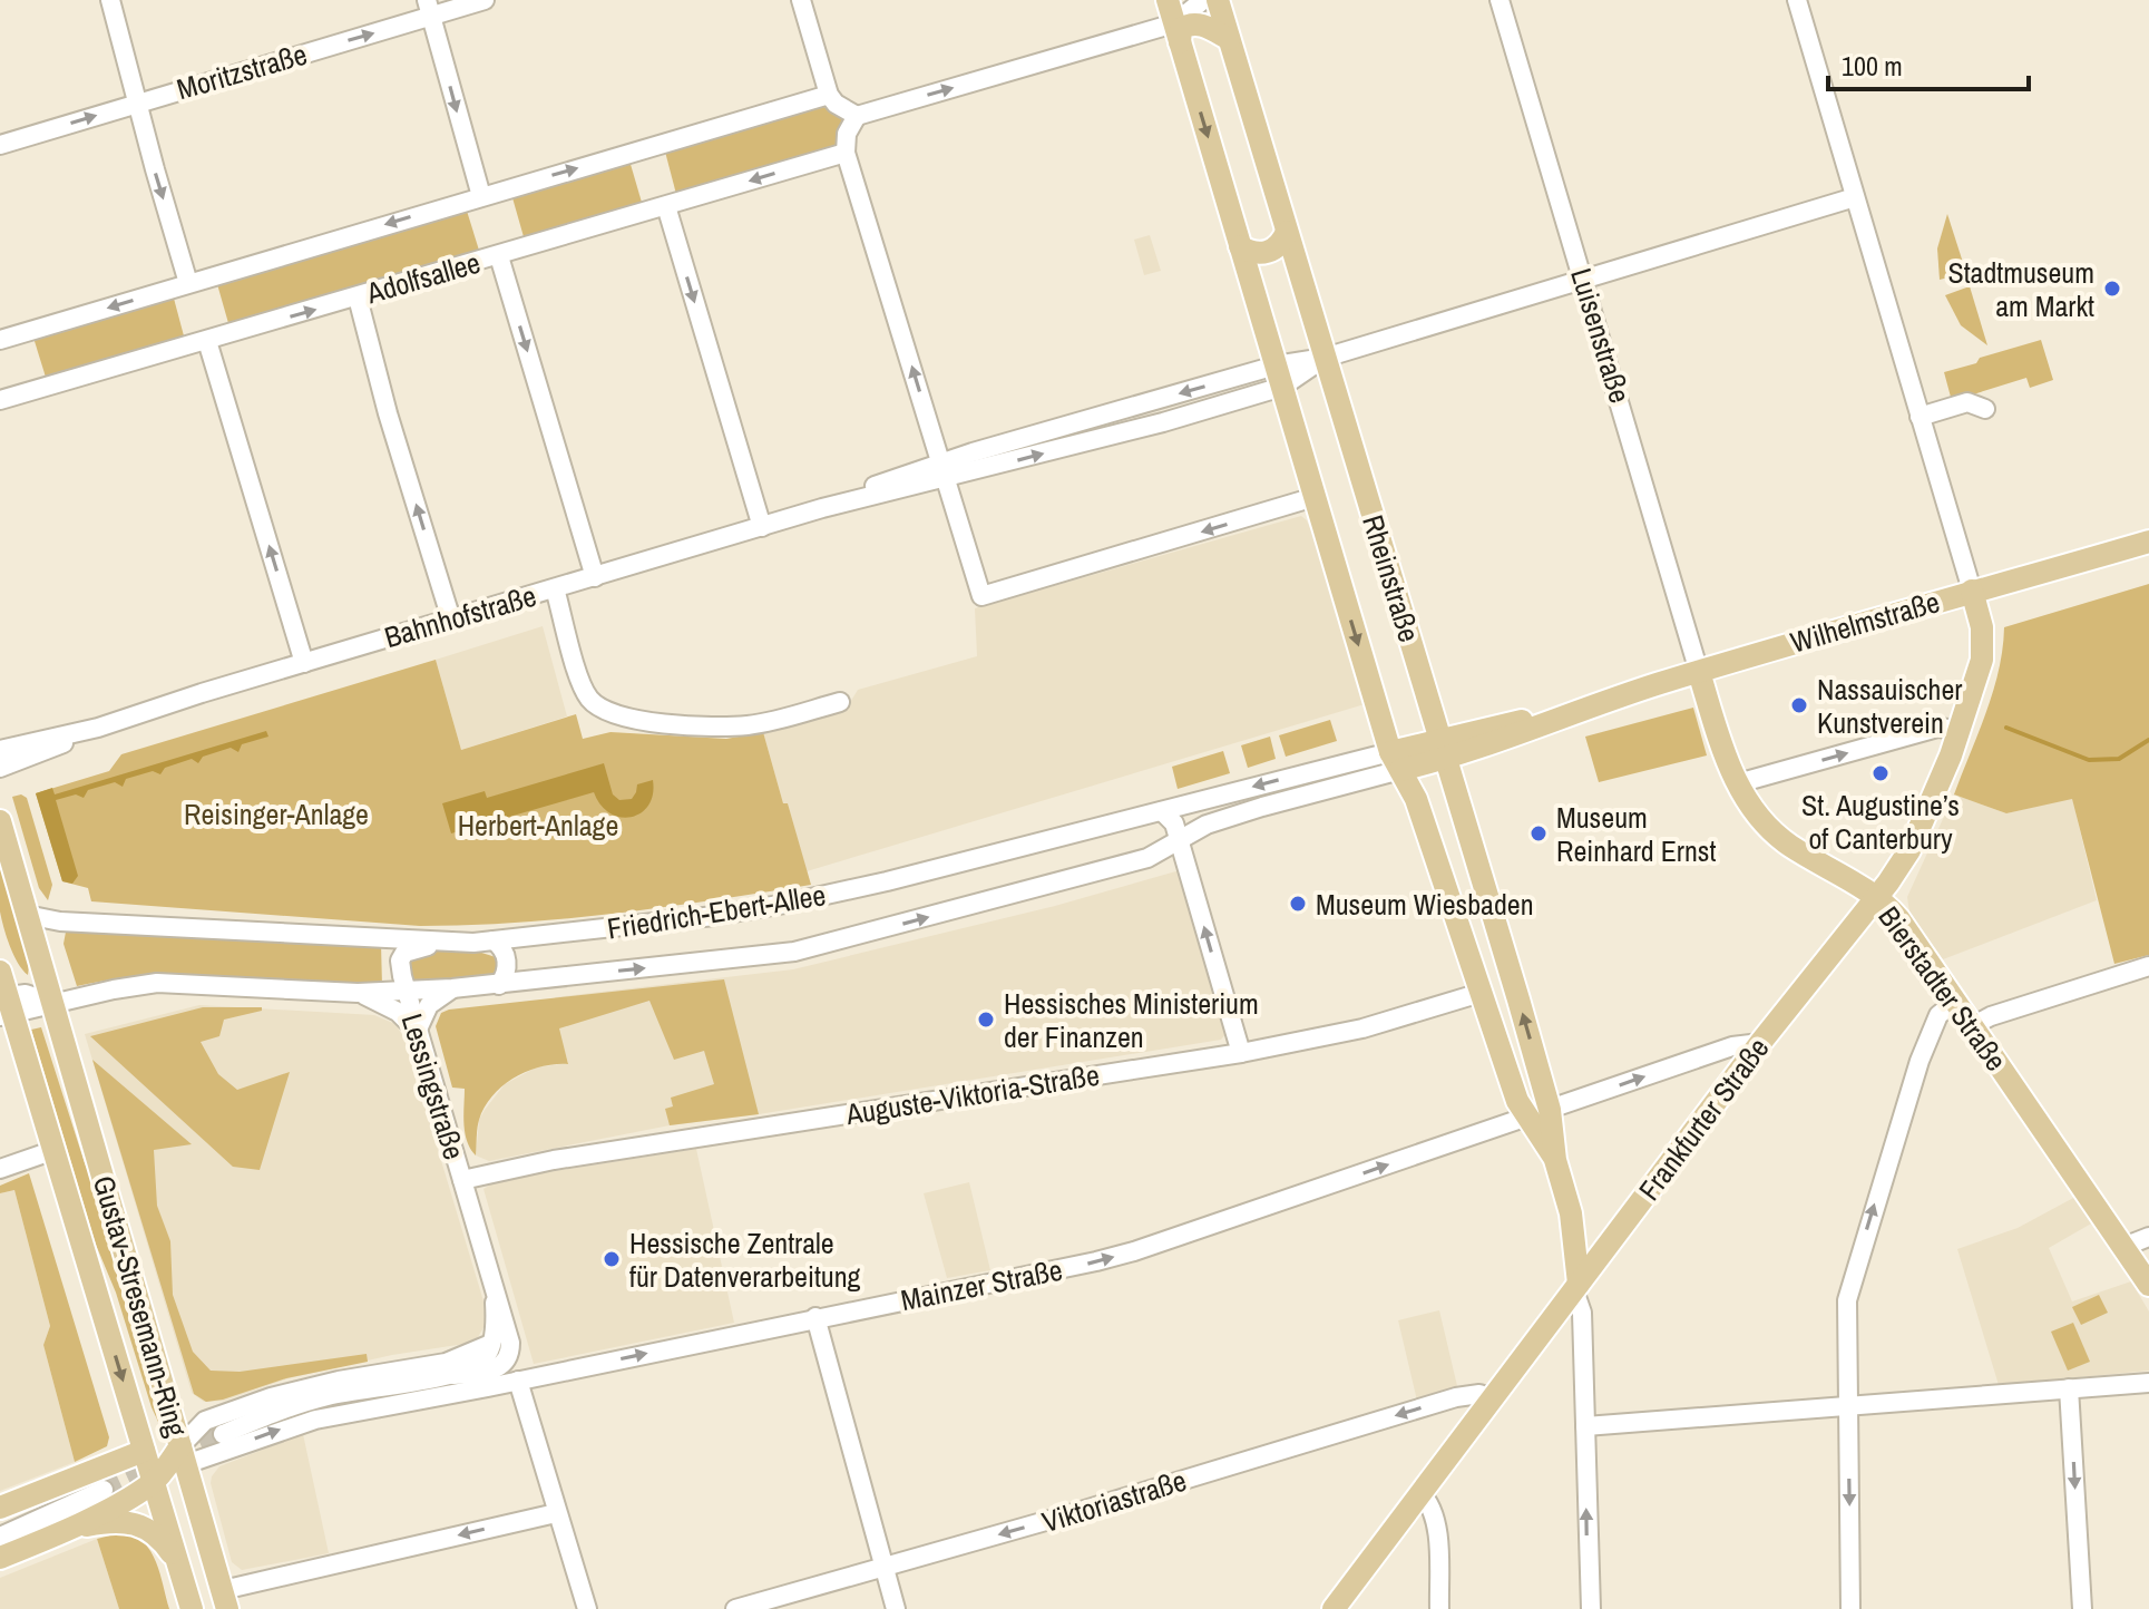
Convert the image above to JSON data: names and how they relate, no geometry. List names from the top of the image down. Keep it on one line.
{"streets":{"main road":["Rheinstraße","Wilhelmstraße","Bierstadter Straße","Frankfurter Straße","Gustav-Stresemann-Ring"],"street":["Moritzstraße","Adolfsallee","Luisenstraße","Bahnhofstraße","Friedrich-Ebert-Allee","Lessingstraße","Auguste-Viktoria-Straße","Mainzer Straße","Viktoriastraße"]},"crossings":[["Luisenstraße","Bahnhofstraße"],["Luisenstraße","Wilhelmstraße"],["Luisenstraße","Bierstadter Straße"],["Rheinstraße","Bahnhofstraße"],["Rheinstraße","Wilhelmstraße"],["Rheinstraße","Friedrich-Ebert-Allee"],["Rheinstraße","Auguste-Viktoria-Straße"],["Rheinstraße","Mainzer Straße"],["Wilhelmstraße","Friedrich-Ebert-Allee"],["Wilhelmstraße","Bierstadter Straße"],["Wilhelmstraße","Frankfurter Straße"],["Friedrich-Ebert-Allee","Lessingstraße"],["Friedrich-Ebert-Allee","Gustav-Stresemann-Ring"],["Bierstadter Straße","Frankfurter Straße"],["Lessingstraße","Auguste-Viktoria-Straße"],["Frankfurter Straße","Mainzer Straße"],["Frankfurter Straße","Viktoriastraße"],["Mainzer Straße","Gustav-Stresemann-Ring"]],"one_way":["Moritzstraße","Viktoriastraße"],"parks":["Reisinger-Anlage","Herbert-Anlage"],"places":["Stadtmuseum am Markt","Nassauischer Kunstverein","St. Augustine’s of Canterbury","Museum Reinhard Ernst","Museum Wiesbaden","Hessisches Ministerium der Finanzen","Hessische Zentrale für Datenverarbeitung"],"scale_bar":"100 m"}
